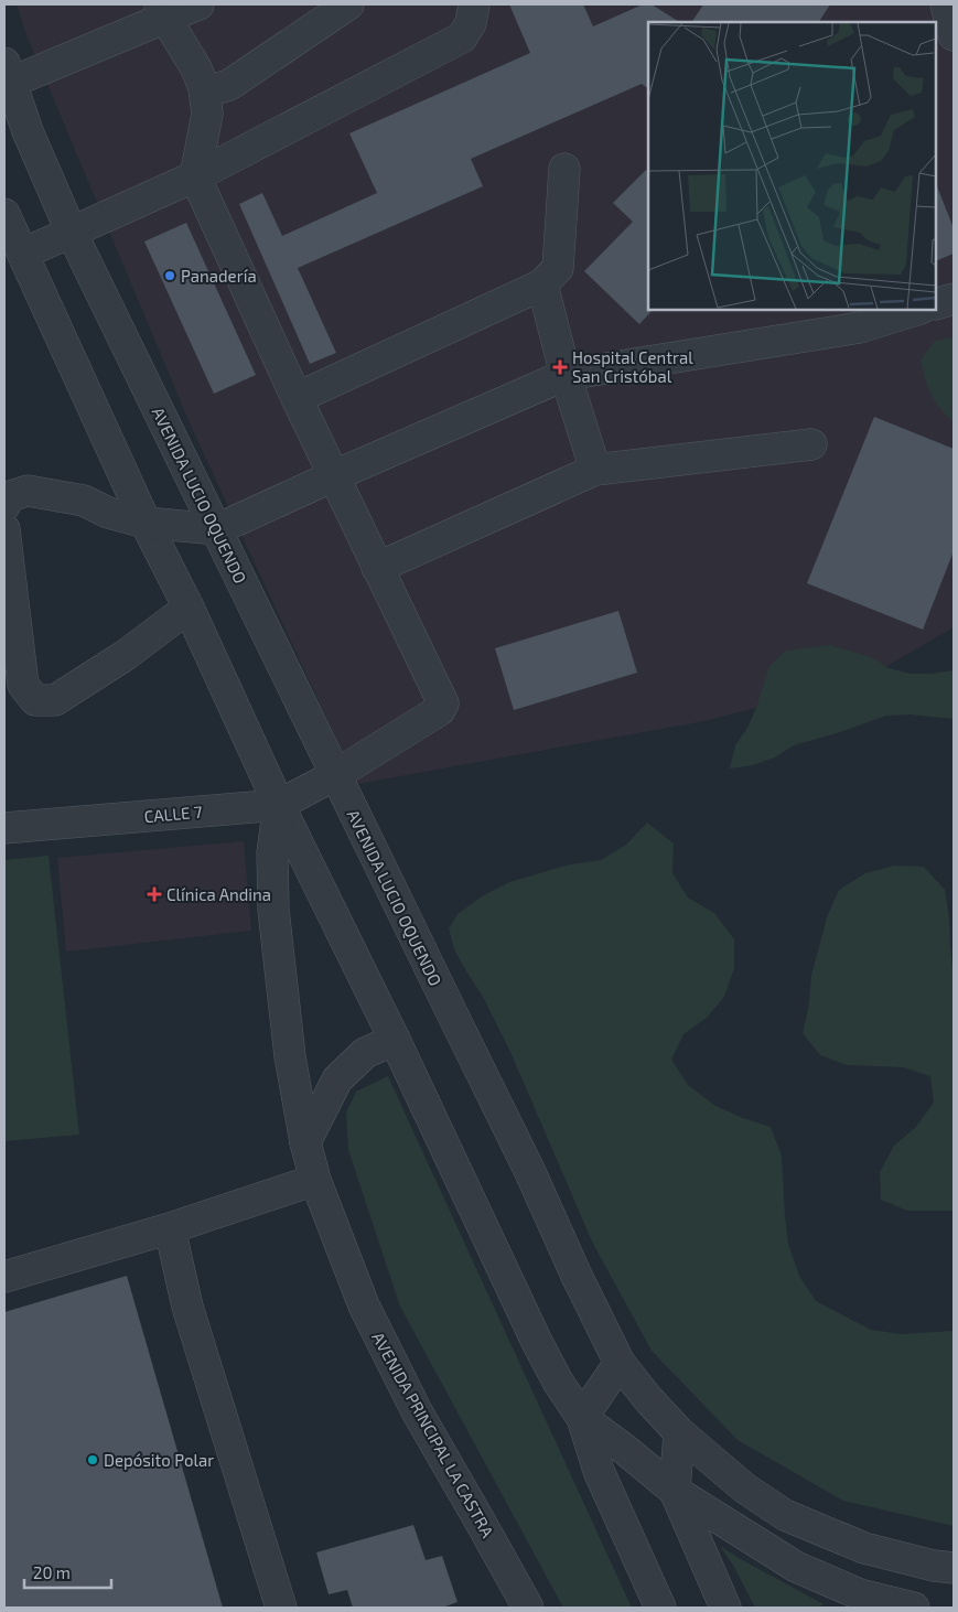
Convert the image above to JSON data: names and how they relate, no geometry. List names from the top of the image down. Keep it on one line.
{"streets":{"street":["AVENIDA LUCIO OQUENDO","CALLE 7","AVENIDA PRINCIPAL LA CASTRA"]},"crossings":[["AVENIDA LUCIO OQUENDO","CALLE 7"],["CALLE 7","AVENIDA PRINCIPAL LA CASTRA"]],"places":{"other":["Panadería","Depósito Polar"],"health":["Hospital Central San Cristóbal","Clínica Andina"]},"scale_bar":"20 m"}
